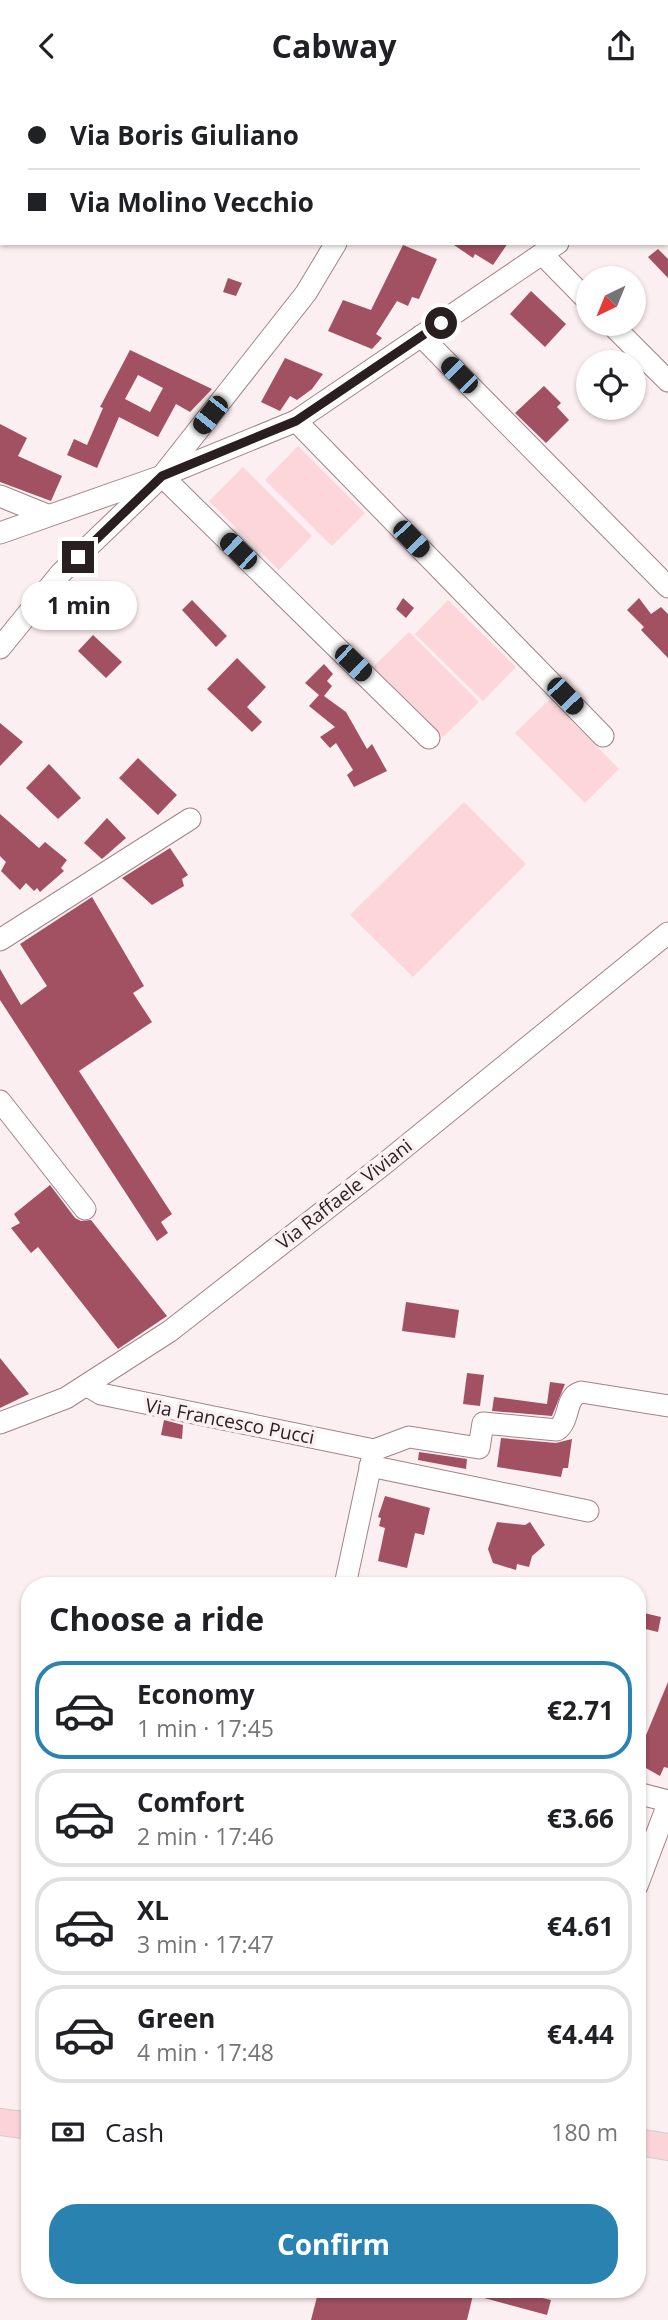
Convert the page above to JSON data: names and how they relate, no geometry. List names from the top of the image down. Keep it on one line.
{"streets":{"street":["Via Raffaele Viviani","Via Francesco Pucci"]},"crossings":[["Via Raffaele Viviani","Via Francesco Pucci"]],"north":"bottom left","page":{"header":"Cabway","banner":["Via Boris Giuliano","Via Molino Vecchio"],"bubble":"1 min","heading":"Choose a ride","list":[{"name":"Economy","note":"1 min · 17:45","value":"€2.71"},{"name":"Comfort","note":"2 min · 17:46","value":"€3.66"},{"name":"XL","note":"3 min · 17:47","value":"€4.61"},{"name":"Green","note":"4 min · 17:48","value":"€4.44"}],"pay":["Cash","180 m"],"buttons":"Confirm"}}
